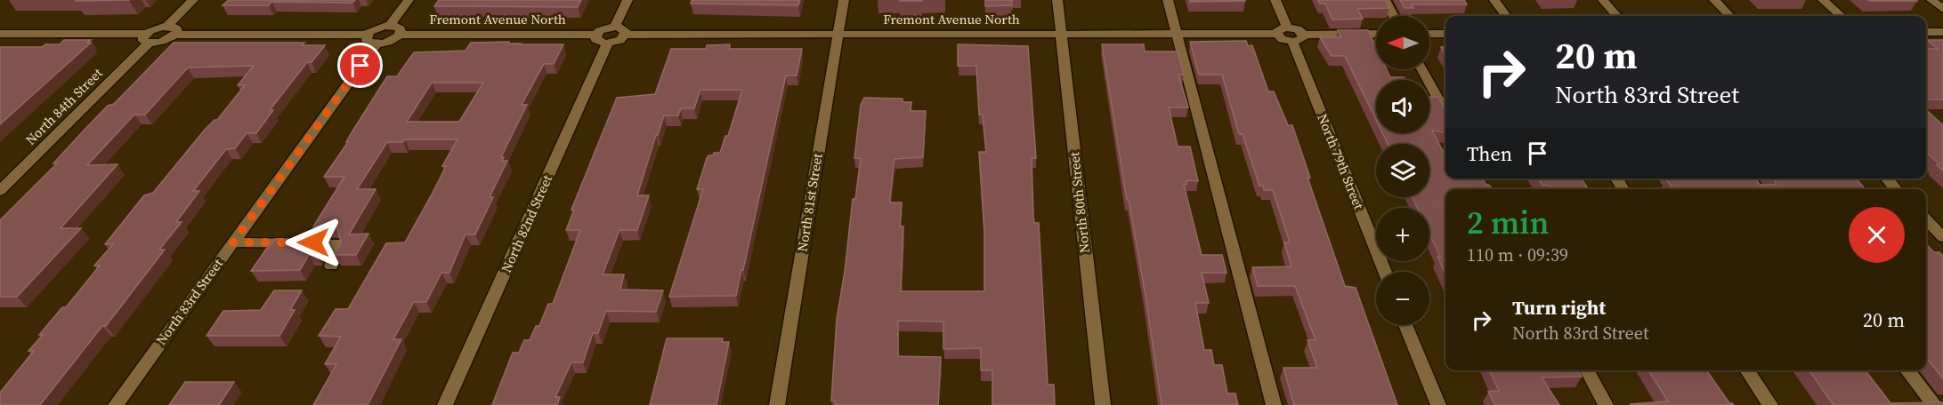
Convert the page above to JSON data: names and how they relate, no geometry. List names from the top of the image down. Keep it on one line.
{"streets":{"street":["Fremont Avenue North","North 84th Street","North 79th Street","North 81st Street","North 80th Street","North 82nd Street","North 83rd Street"]},"crossings":[["Fremont Avenue North","North 81st Street"],["Fremont Avenue North","North 80th Street"]],"north":"left","page":{"map_buttons":["+","−"],"turn":["20 m","North 83rd Street"],"then":"Then","heading":["2 min","110 m · 09:39"],"list":[{"name":"Turn right","note":"North 83rd Street","value":"20 m"}]}}
